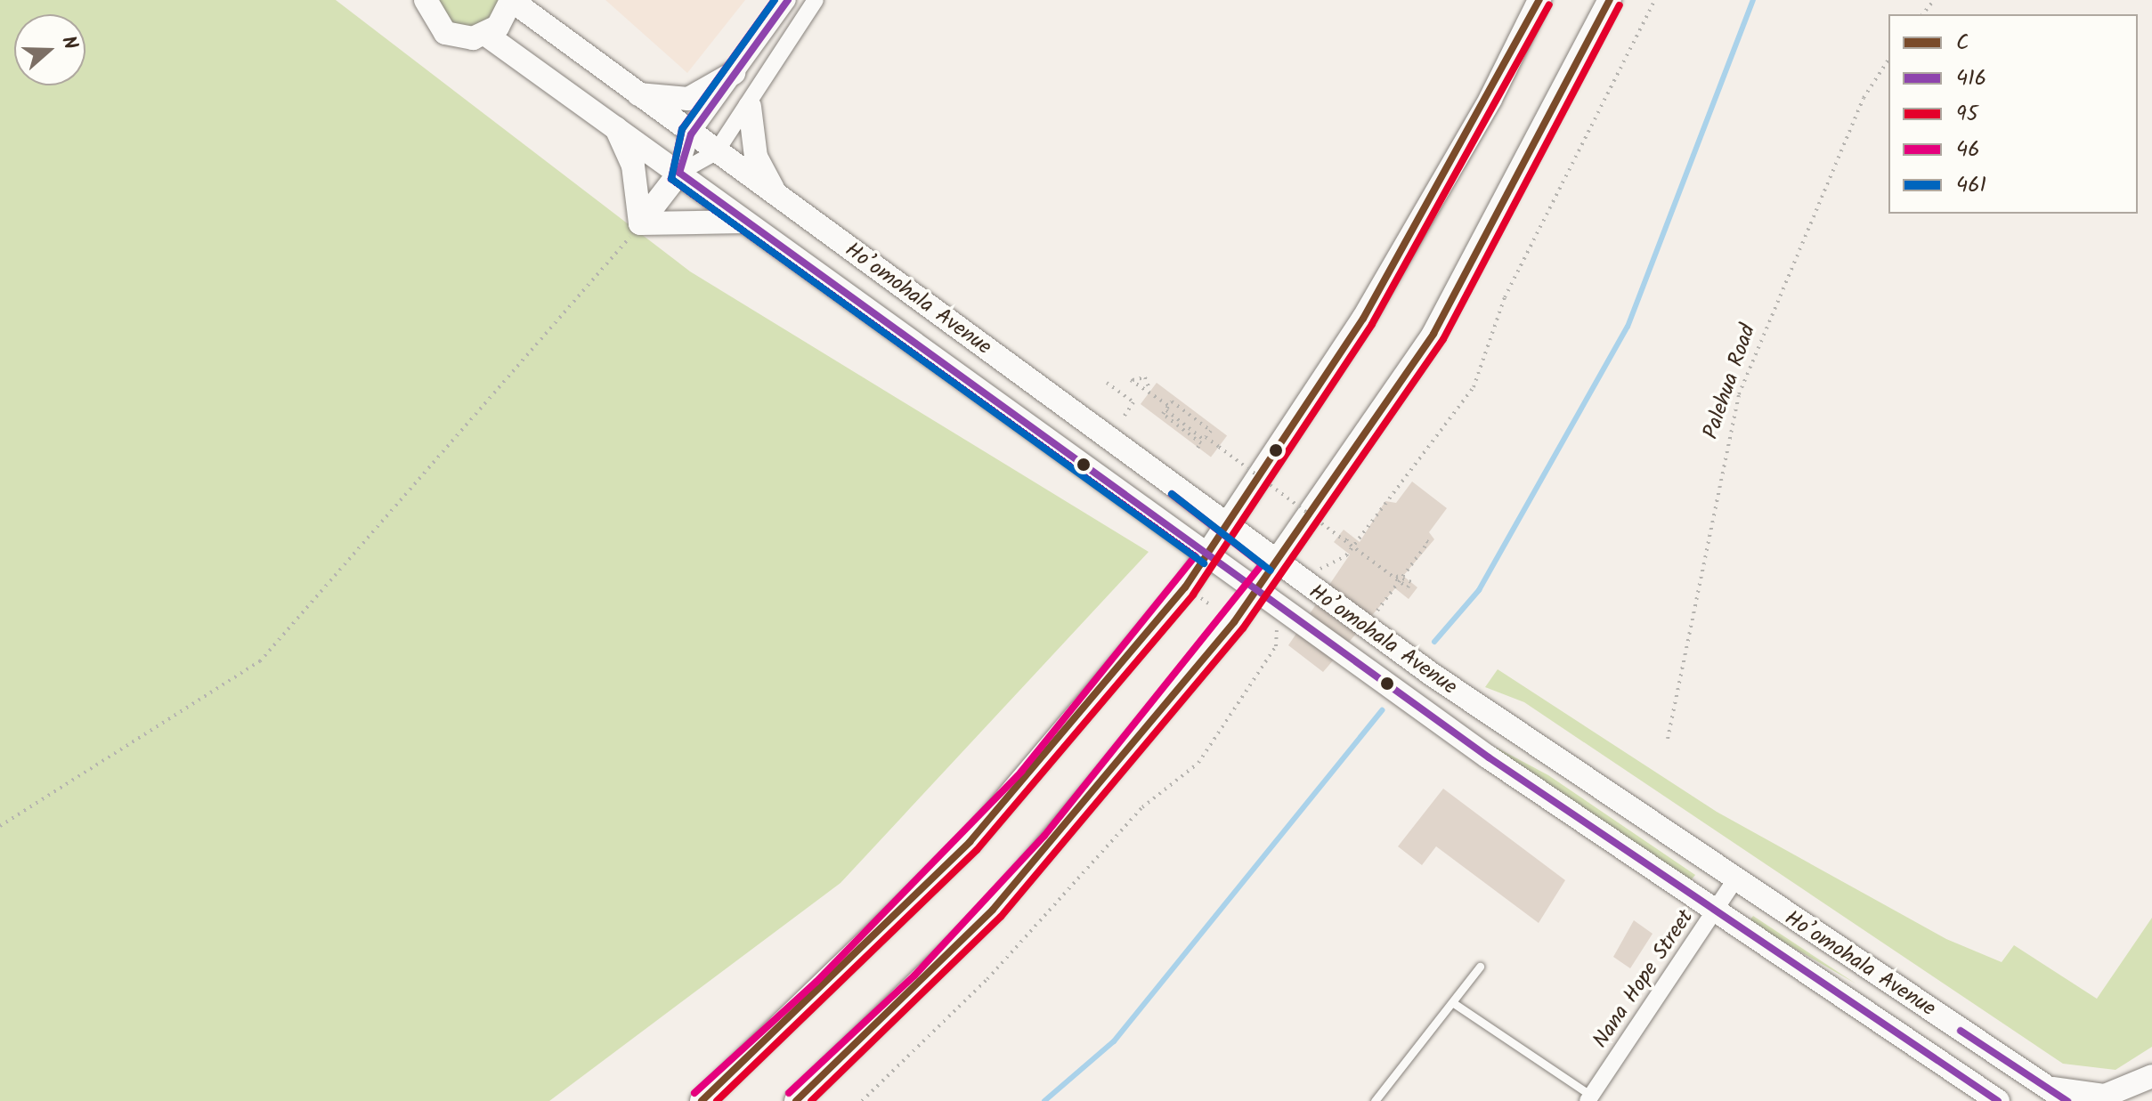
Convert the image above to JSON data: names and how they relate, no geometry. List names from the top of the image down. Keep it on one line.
{"streets":{"main road":["Ho’omohala Avenue"],"street":["Nana Hope Street"],"path":["Palehua Road"]},"crossings":[["Ho’omohala Avenue","Nana Hope Street"]],"lines":["transit line C","transit line 416","transit line 46","transit line 461","transit line 95"],"legend":["C","416","95","46","461"],"north":"right"}
